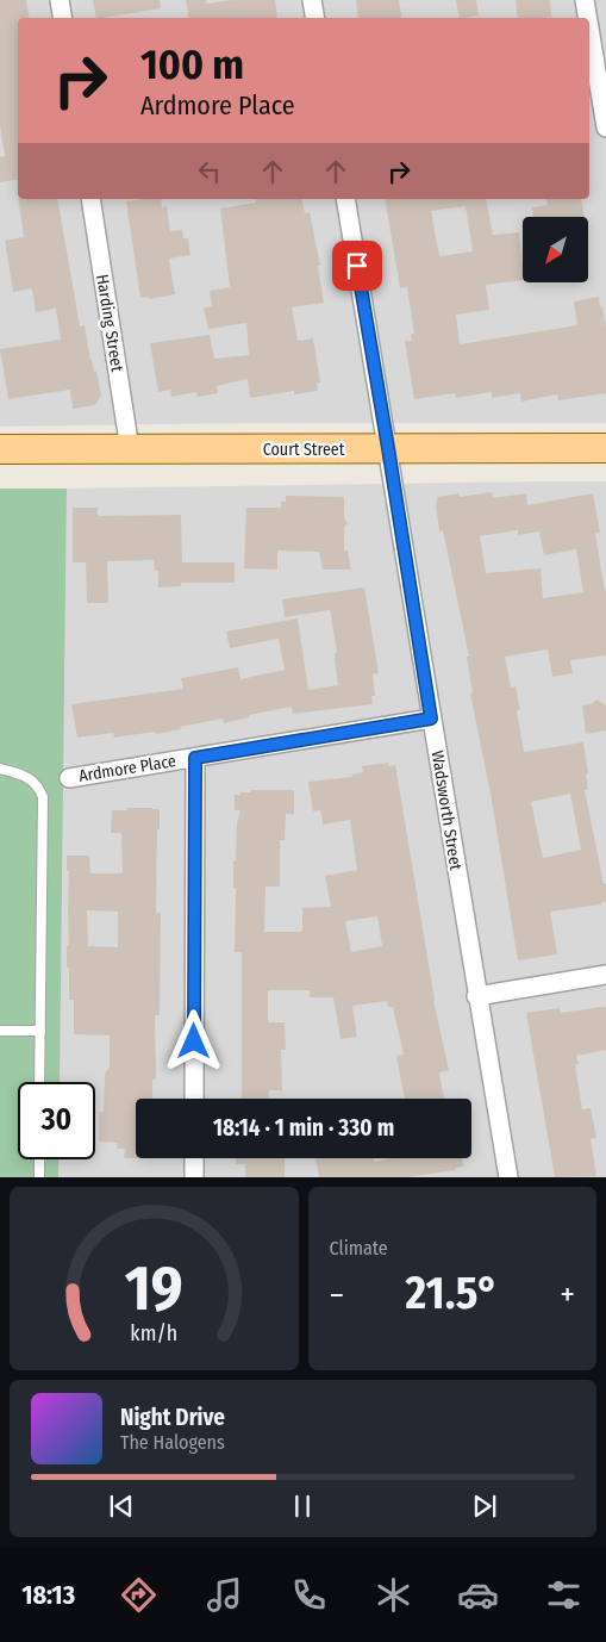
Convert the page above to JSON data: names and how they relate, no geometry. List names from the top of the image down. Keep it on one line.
{"streets":{"main road":["Court Street"],"street":["Harding Street","Ardmore Place","Wadsworth Street"]},"crossings":[["Harding Street","Court Street"],["Court Street","Wadsworth Street"],["Ardmore Place","Wadsworth Street"]],"north":"bottom left","page":{"turn":["100 m","Ardmore Place"],"limit":"30","trip":"18:14 · 1 min · 330 m","tile":"Climate","heat":["−","21.5°","+"],"song":["Night Drive","The Halogens"],"tabs":"18:13","gauge":["19","km/h"]}}
